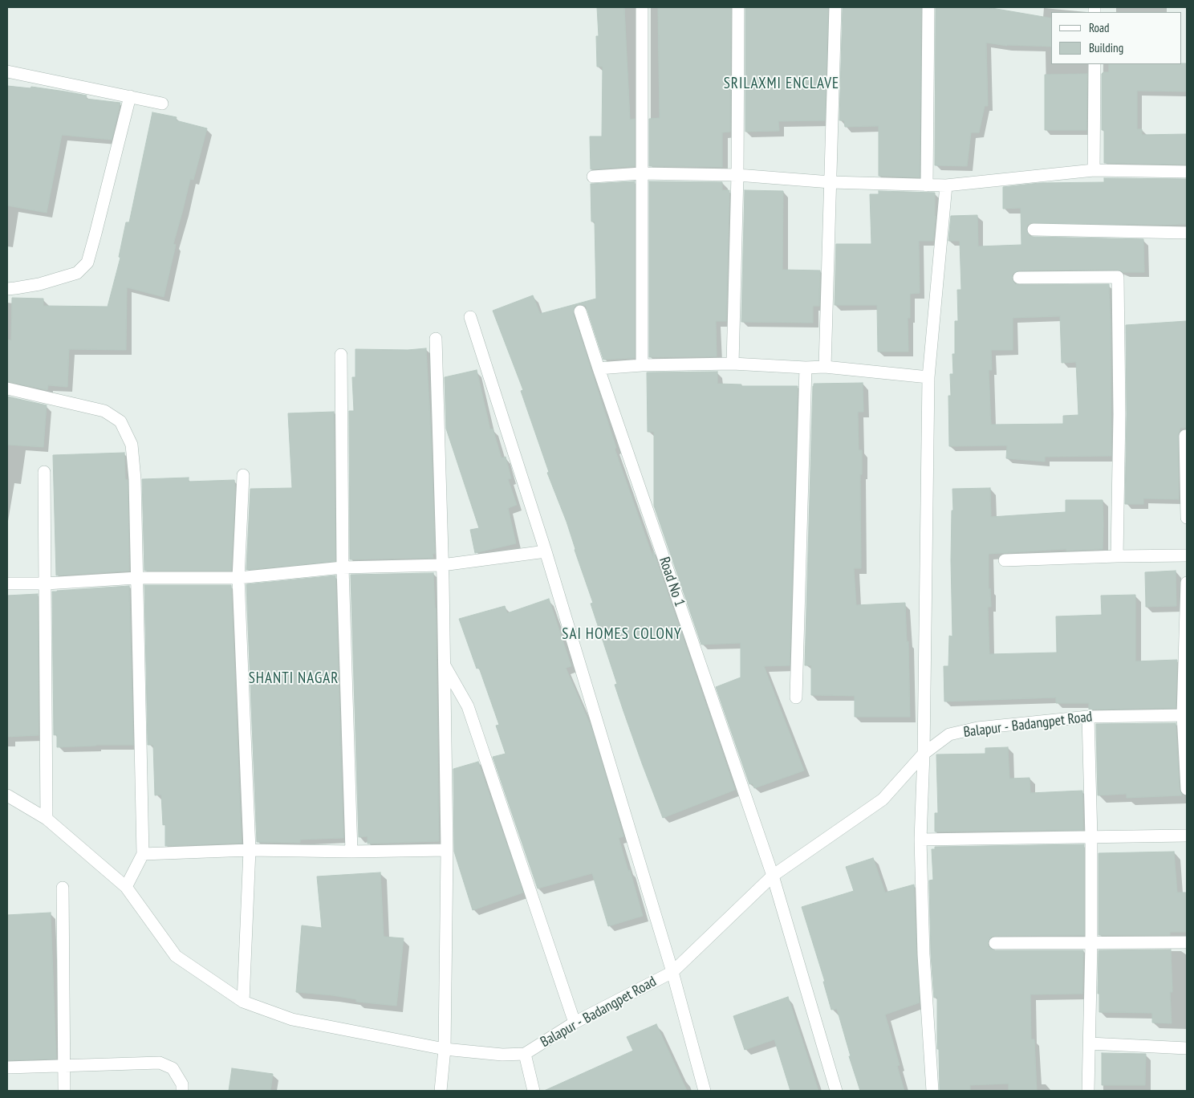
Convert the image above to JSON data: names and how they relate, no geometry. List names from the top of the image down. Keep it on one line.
{"streets":{"street":["Road No 1","Balapur - Badangpet Road"]},"crossings":[["Road No 1","Balapur - Badangpet Road"]],"districts":["SRILAXMI ENCLAVE","SAI HOMES COLONY","SHANTI NAGAR"],"legend":["Road","Building"]}
